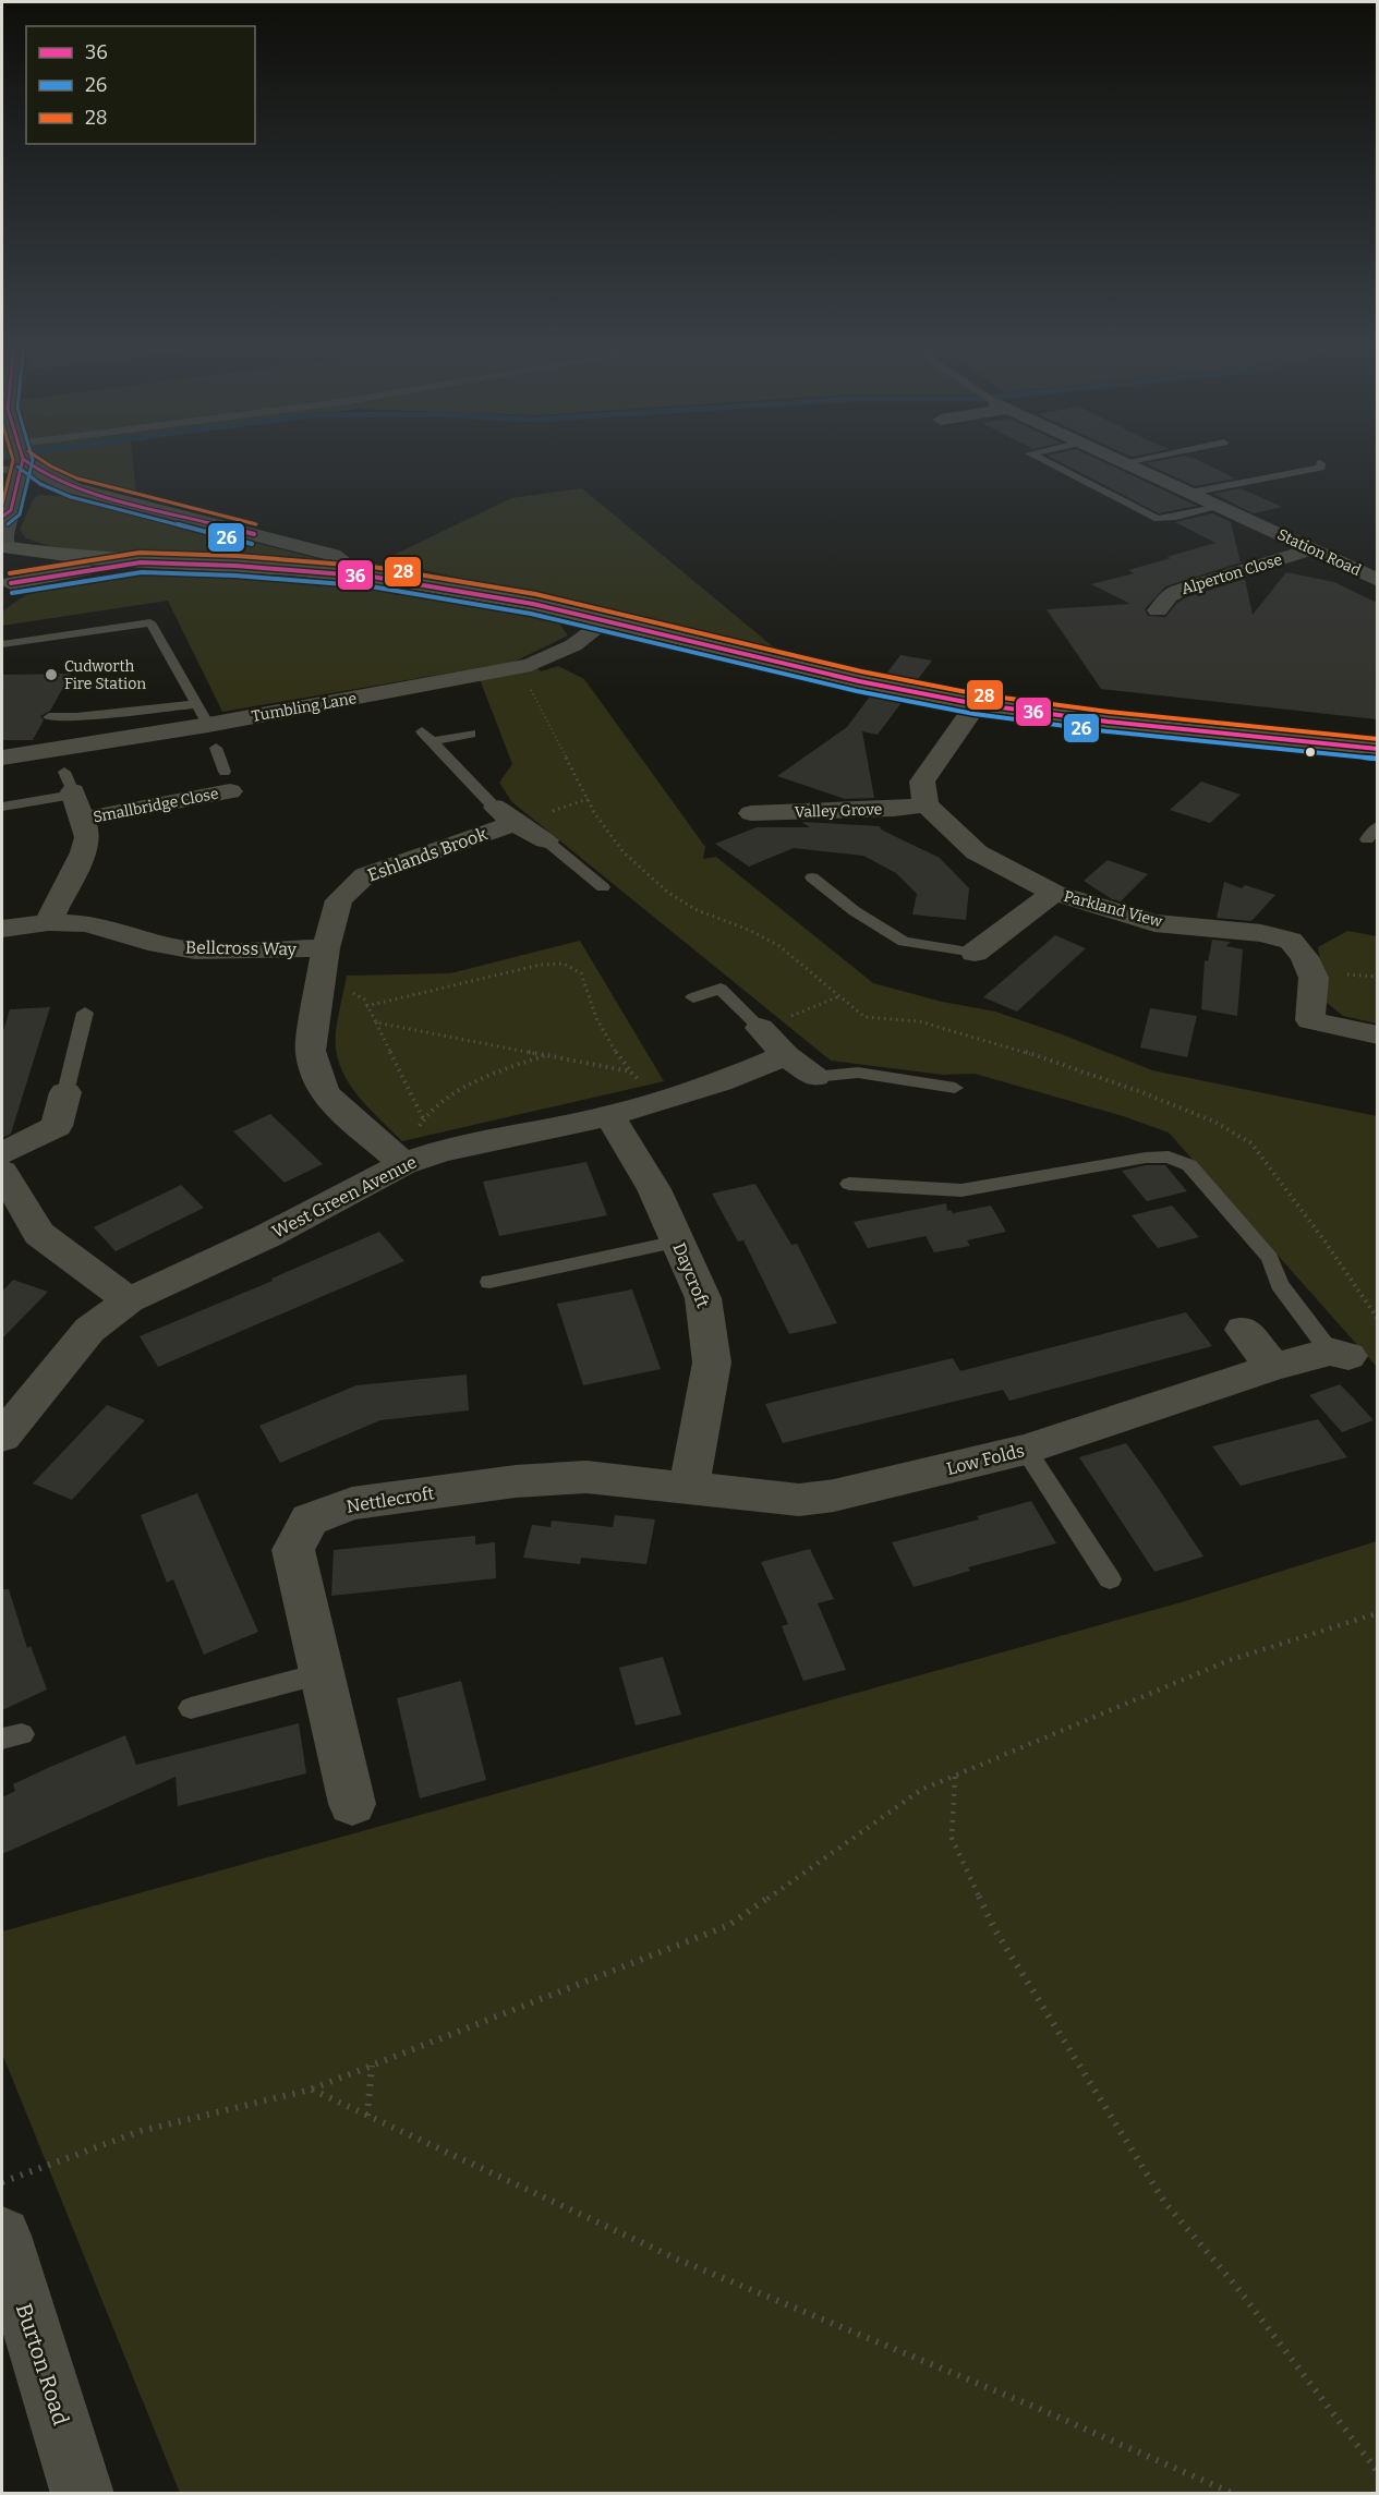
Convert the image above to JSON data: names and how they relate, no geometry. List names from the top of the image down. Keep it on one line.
{"streets":{"street":["Station Road","Alperton Close","Tumbling Lane","Smallbridge Close","Valley Grove","Eshlands Brook","Parkland View","Bellcross Way","West Green Avenue","Daycroft","Low Folds","Nettlecroft","Burton Road"]},"crossings":[["Station Road","Alperton Close"],["Smallbridge Close","Bellcross Way"],["Valley Grove","Parkland View"],["Eshlands Brook","Bellcross Way"],["Eshlands Brook","West Green Avenue"],["West Green Avenue","Daycroft"],["Daycroft","Low Folds"],["Daycroft","Nettlecroft"],["Low Folds","Nettlecroft"]],"places":["Cudworth Fire Station"],"lines":["transit line 36","transit line 26","transit line 28"],"legend":["36","26","28"]}
